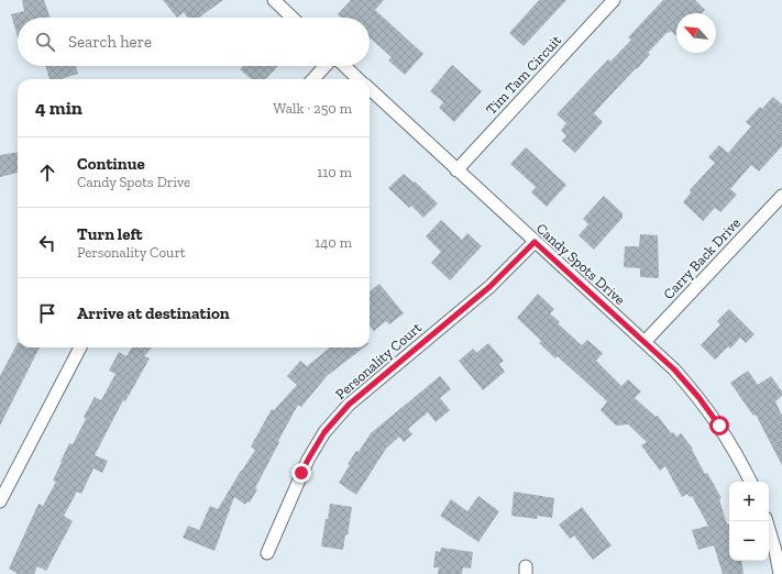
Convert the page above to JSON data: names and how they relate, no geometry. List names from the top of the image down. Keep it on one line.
{"streets":{"street":["Tim Tam Circuit","Carry Back Drive","Candy Spots Drive","Personality Court"]},"crossings":[["Tim Tam Circuit","Candy Spots Drive"],["Carry Back Drive","Candy Spots Drive"],["Candy Spots Drive","Personality Court"]],"north":"top left","page":{"search":"Search here","heading":["4 min","Walk · 250 m"],"list":[["Continue","Candy Spots Drive","110 m"],["Turn left","Personality Court","140 m"],"Arrive at destination"],"map_buttons":["+","−"]}}
